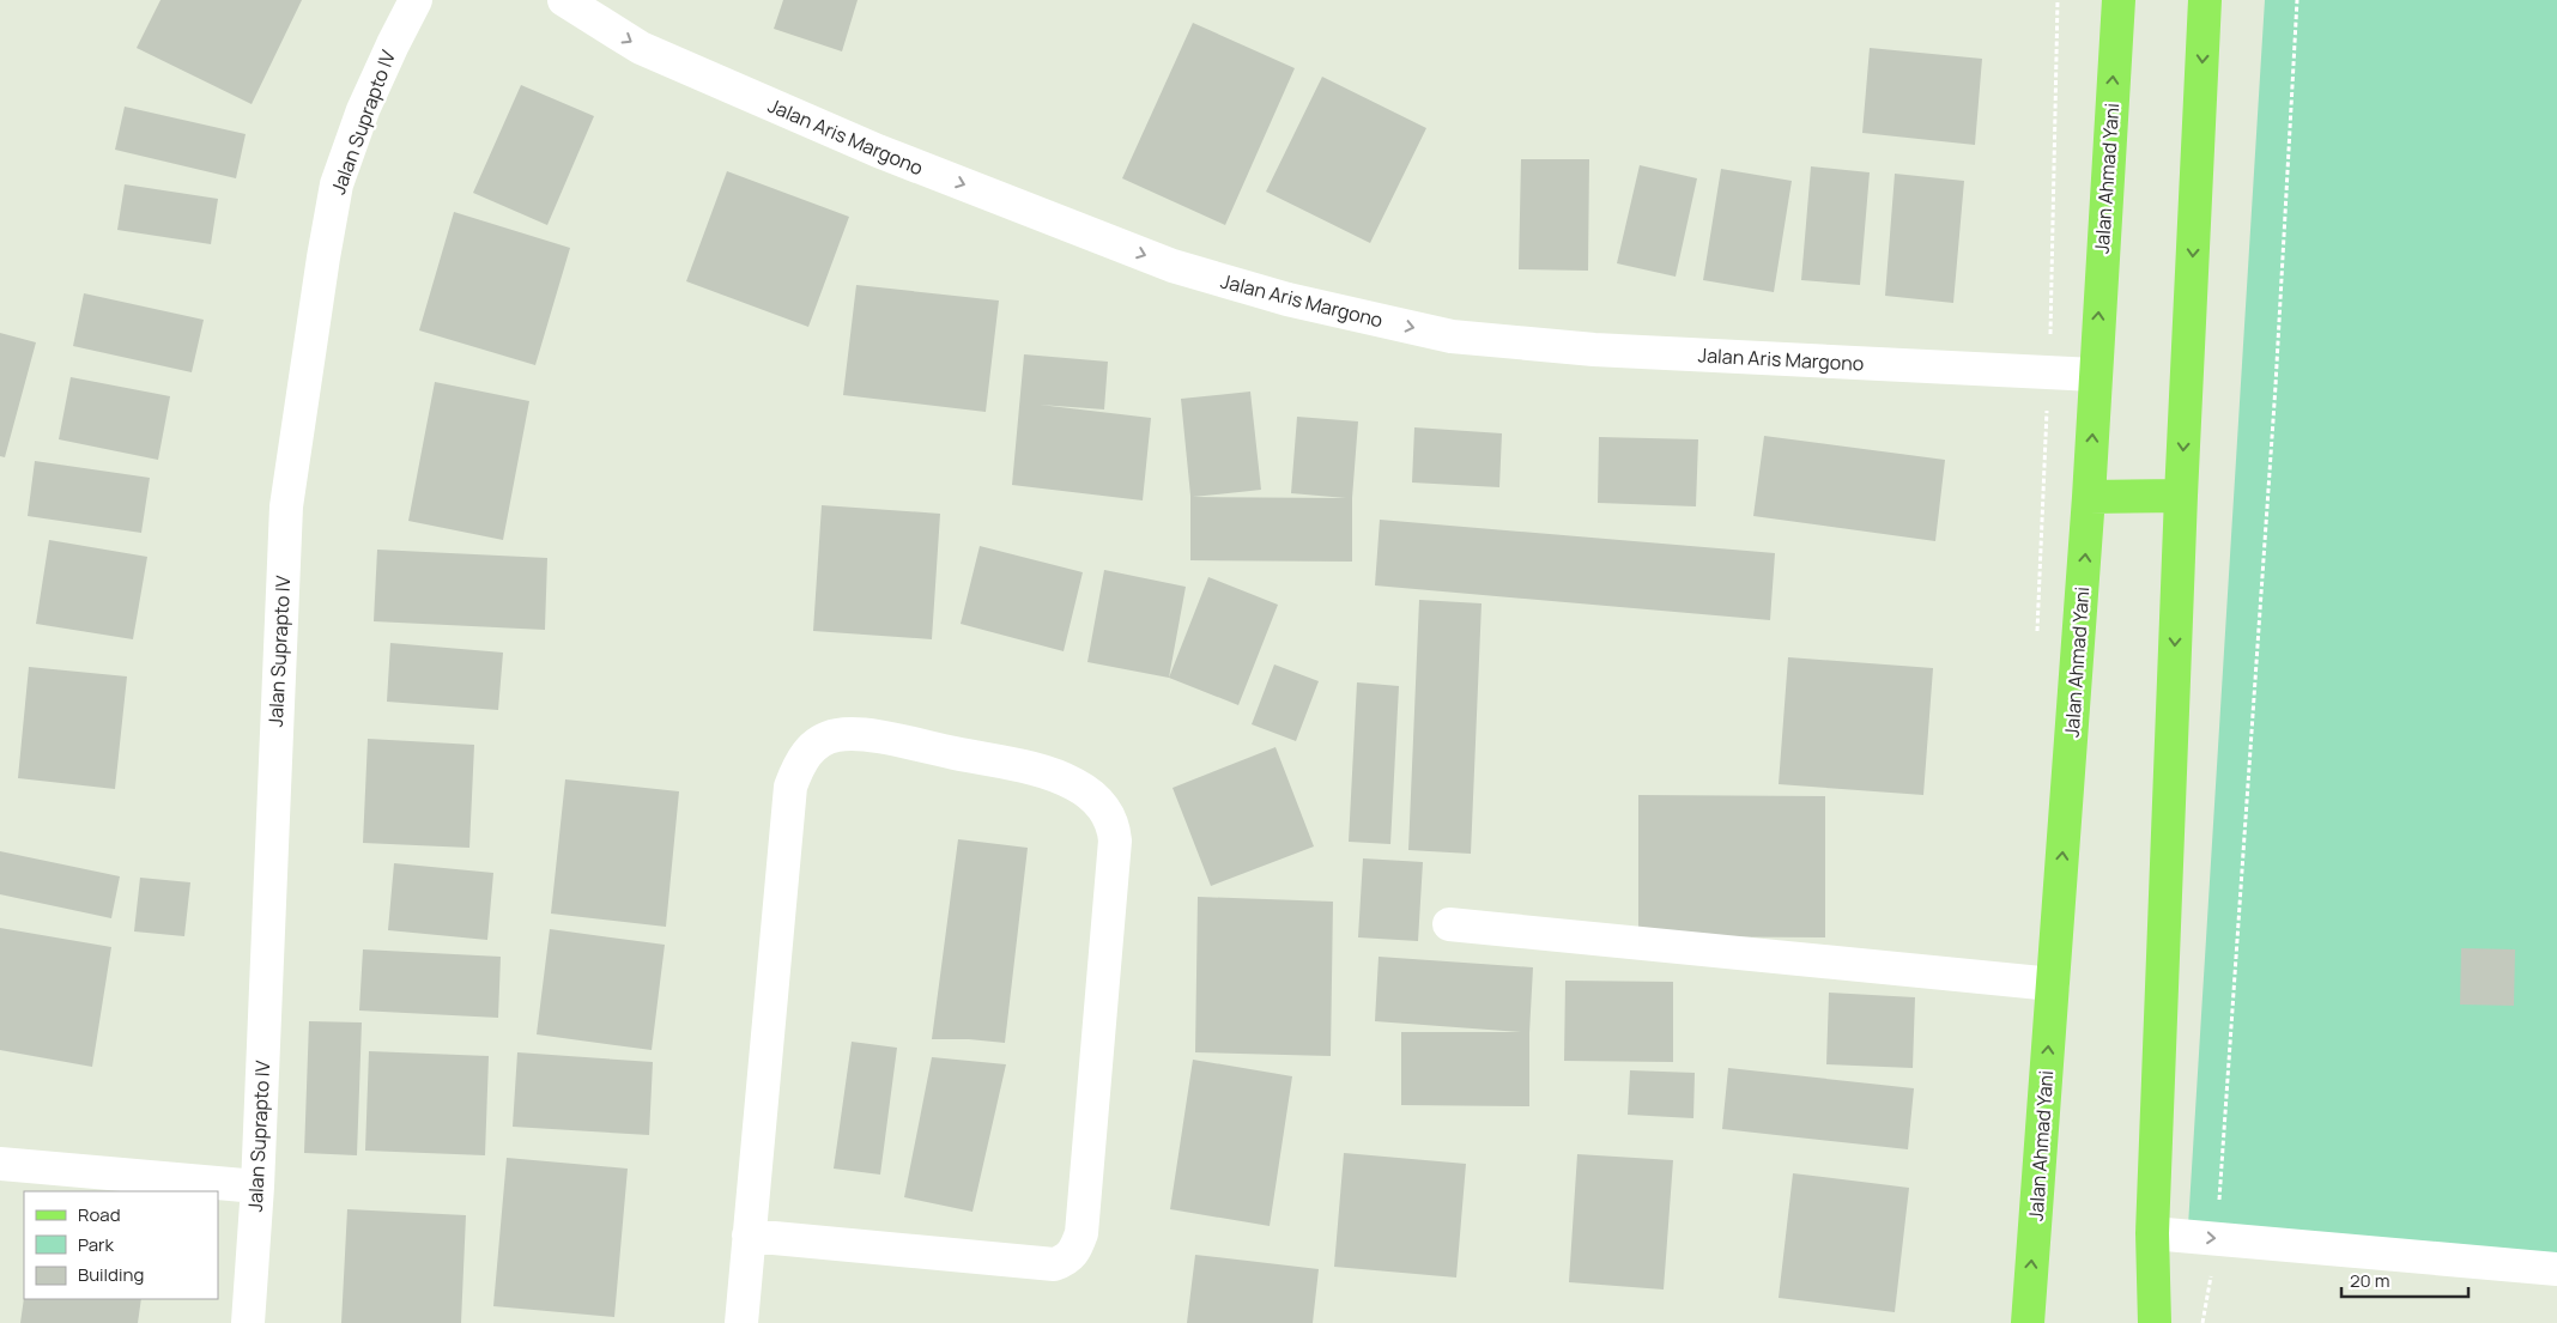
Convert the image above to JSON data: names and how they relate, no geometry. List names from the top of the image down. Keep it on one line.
{"streets":{"main road":["Jalan Ahmad Yani"],"street":["Jalan Suprapto IV","Jalan Aris Margono"]},"crossings":[["Jalan Aris Margono","Jalan Ahmad Yani"]],"one_way":["Jalan Aris Margono"],"legend":["Road","Park","Building"],"scale_bar":"20 m"}
